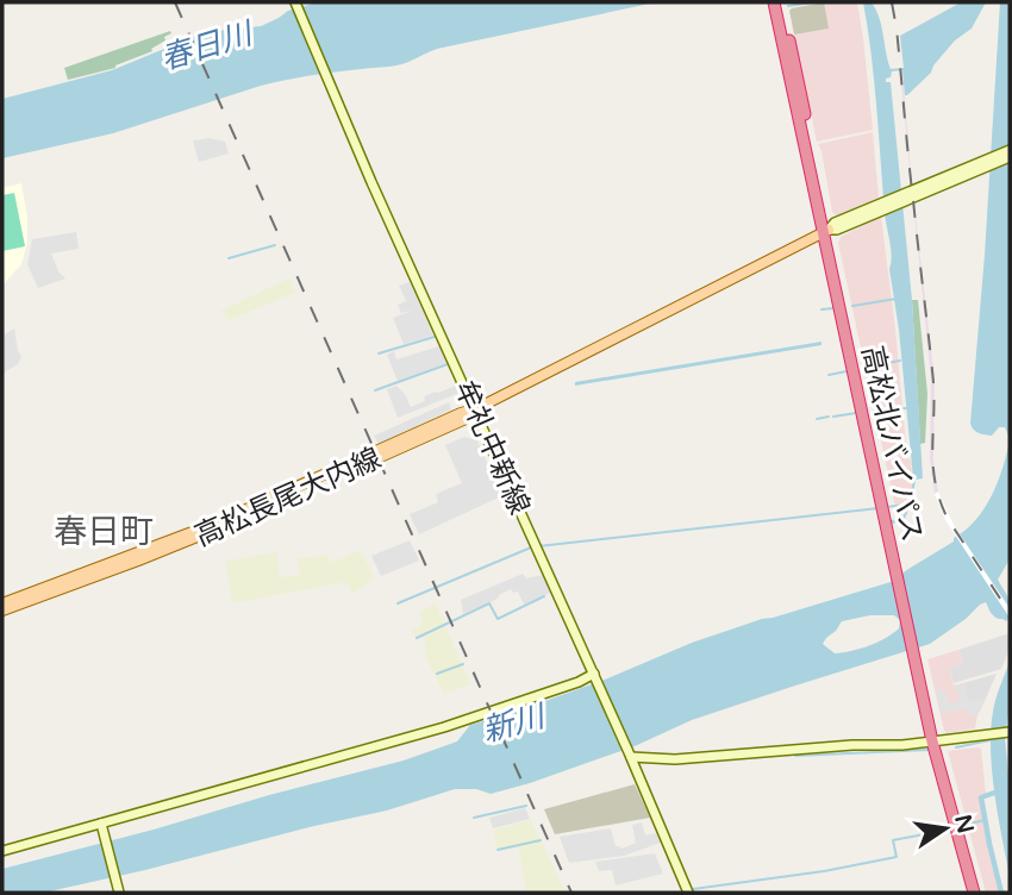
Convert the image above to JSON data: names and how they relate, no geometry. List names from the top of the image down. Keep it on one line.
{"streets":{"highway":["高松北バイパス"],"main road":["高松長尾大内線"],"street":["牟礼中新線"]},"crossings":[["高松北バイパス","高松長尾大内線"],["牟礼中新線","高松長尾大内線"]],"districts":["春日町"],"water":["春日川","新川"],"north":"right"}
